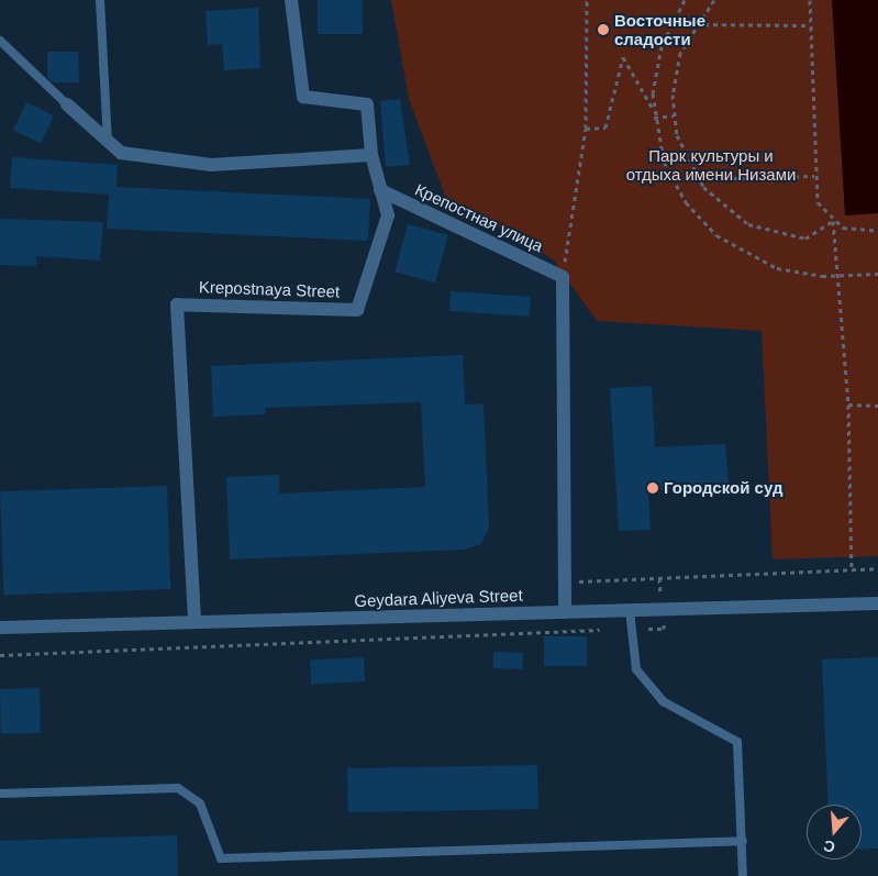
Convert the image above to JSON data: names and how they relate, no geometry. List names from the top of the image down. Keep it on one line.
{"streets":{"street":["Крепостная улица","Krepostnaya Street","Geydara Aliyeva Street"]},"crossings":[["Крепостная улица","Krepostnaya Street"],["Krepostnaya Street","Geydara Aliyeva Street"]],"parks":["Парк культуры и отдыха имени Низами"],"places":["Восточные сладости","Городской суд"],"north":"bottom"}
